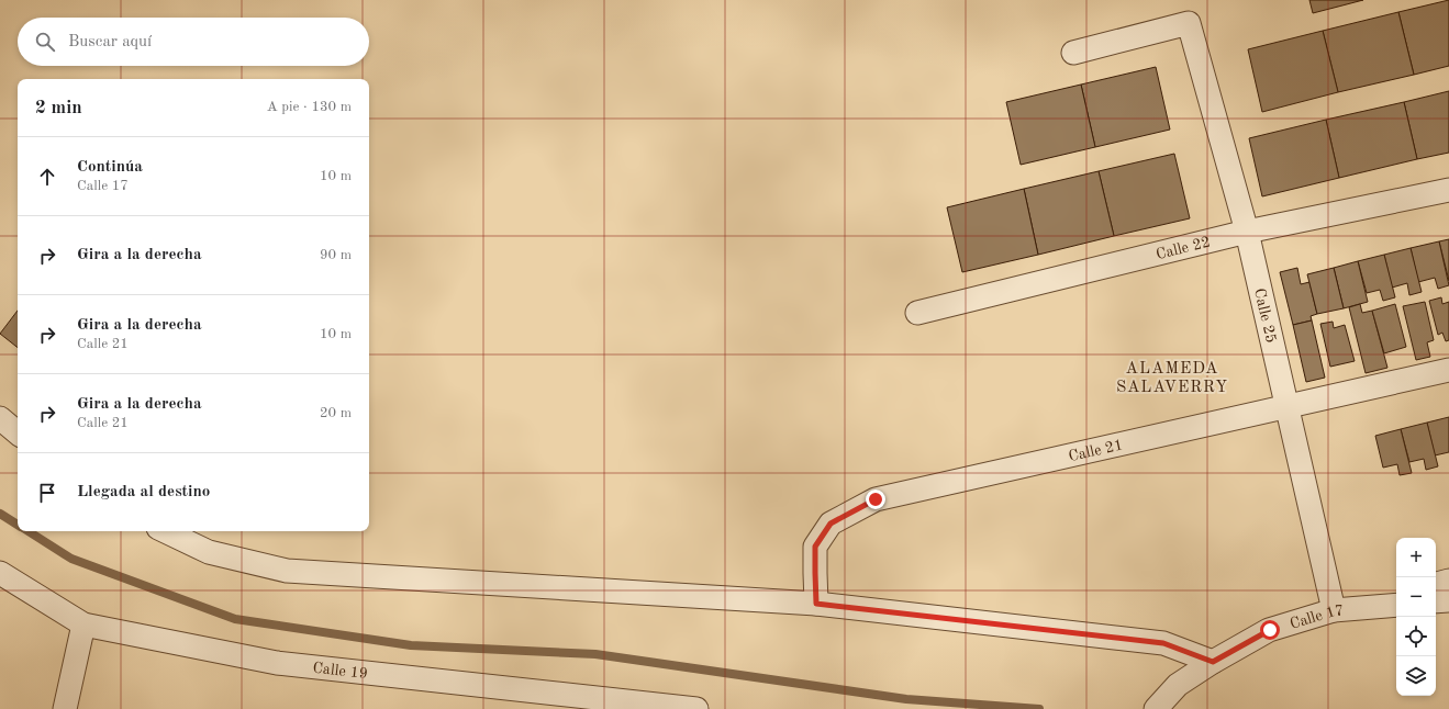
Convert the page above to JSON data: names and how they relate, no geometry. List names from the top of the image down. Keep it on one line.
{"streets":{"street":["Calle 22","Calle 25","Calle 21","Calle 17","Calle 19"]},"crossings":[["Calle 22","Calle 25"],["Calle 25","Calle 21"],["Calle 25","Calle 17"]],"districts":["ALAMEDA SALAVERRY"],"page":{"search":"Buscar aquí","heading":["2 min","A pie · 130 m"],"list":[["Continúa","Calle 17","10 m"],["Gira a la derecha","90 m"],["Gira a la derecha","Calle 21","10 m"],["Gira a la derecha","Calle 21","20 m"],"Llegada al destino"],"map_buttons":["+","−"]}}
